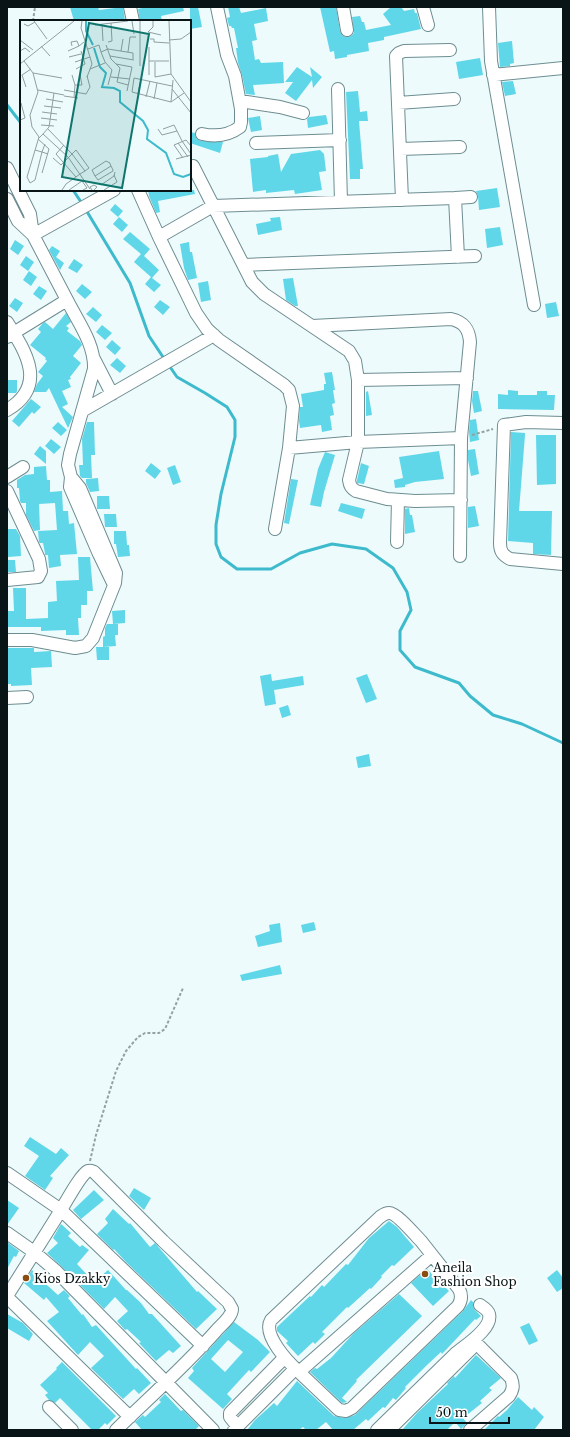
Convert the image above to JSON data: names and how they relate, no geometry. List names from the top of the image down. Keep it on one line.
{"places":["Aneila Fashion Shop","Kios Dzakky"],"scale_bar":"50 m"}
